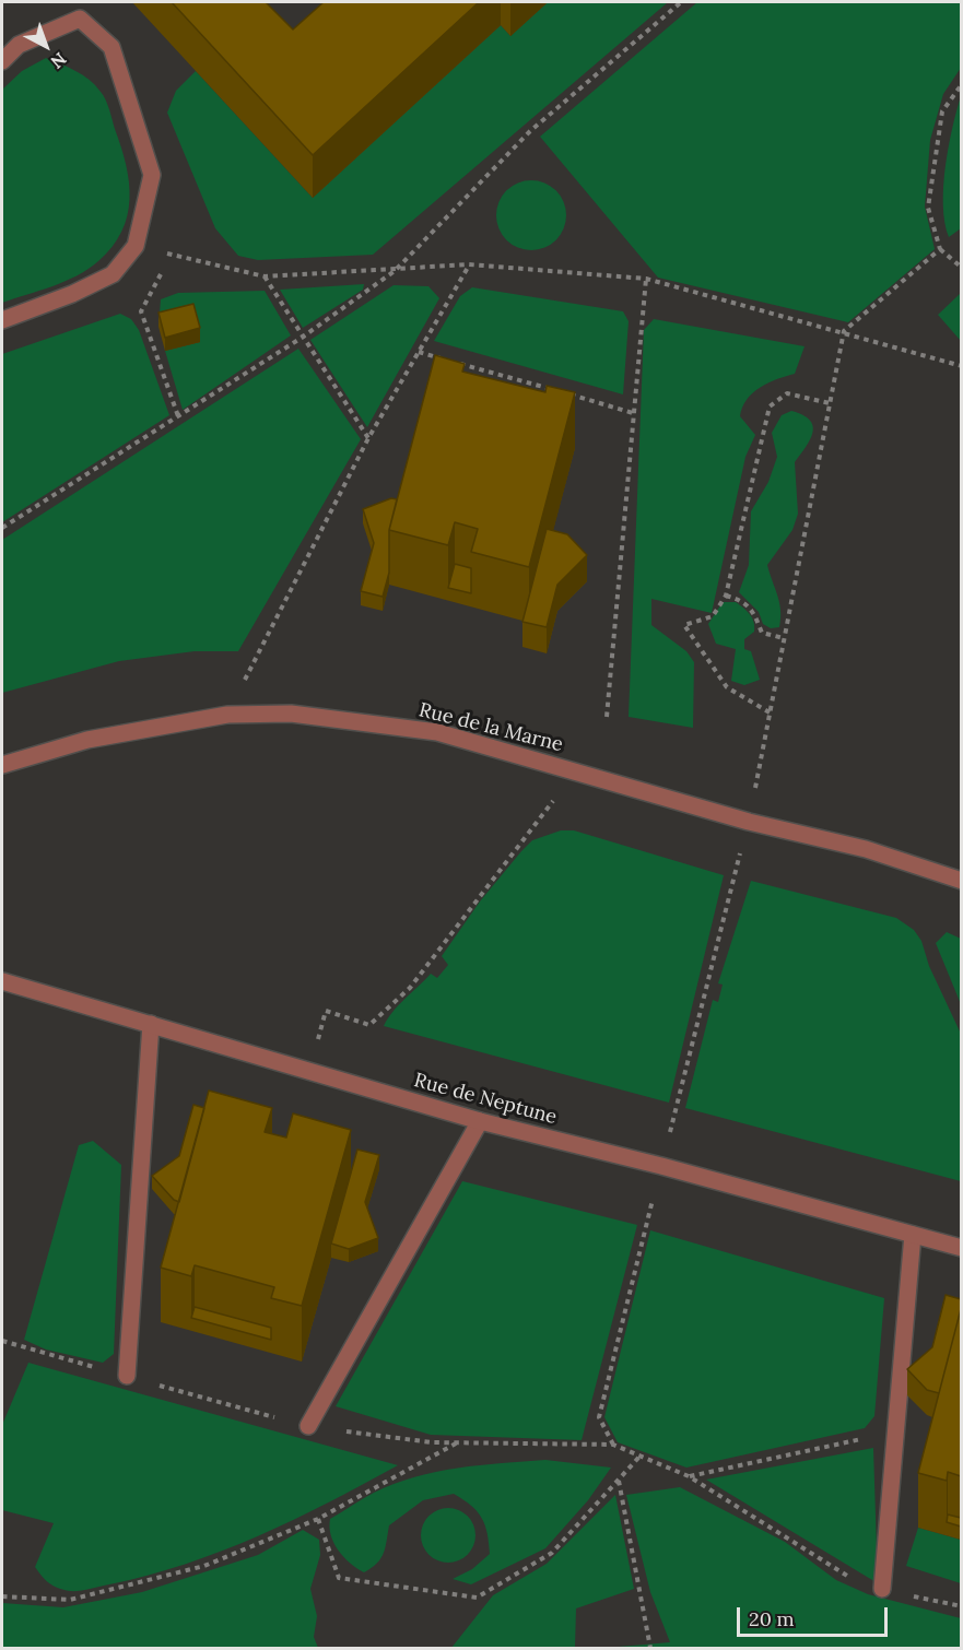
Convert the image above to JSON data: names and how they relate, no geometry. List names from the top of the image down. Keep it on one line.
{"streets":{"street":["Rue de la Marne","Rue de Neptune"]},"scale_bar":"20 m","north":"bottom right"}
